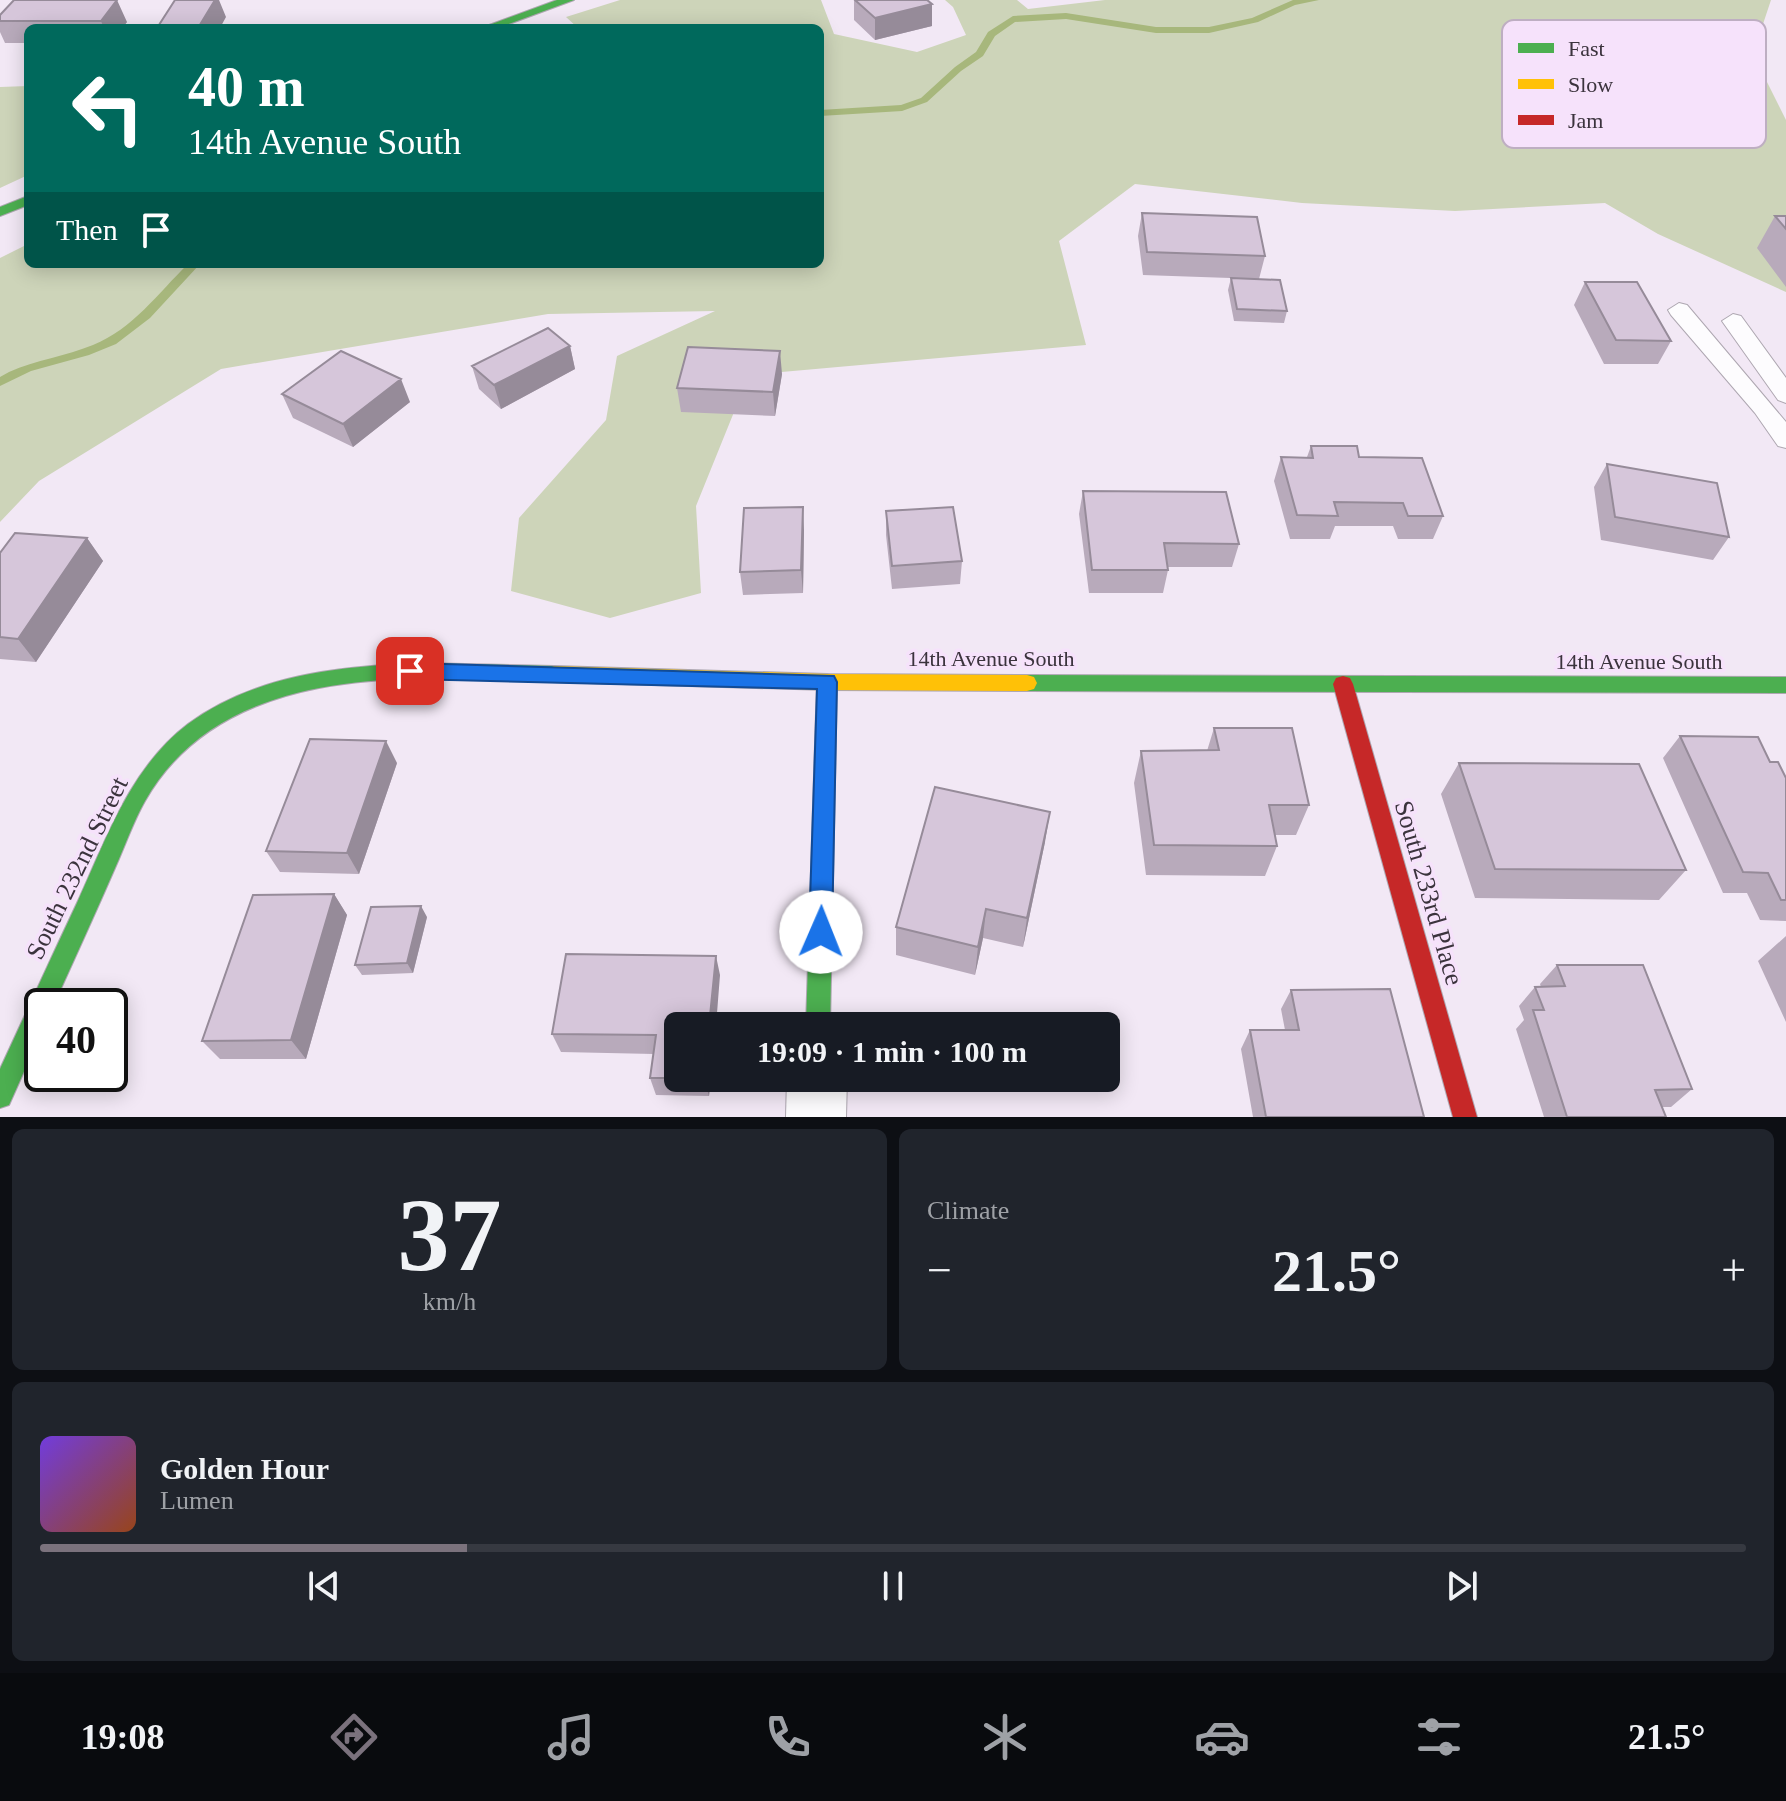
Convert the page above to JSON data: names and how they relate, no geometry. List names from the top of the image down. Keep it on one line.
{"streets":{"street":["14th Avenue South","South 232nd Street","South 233rd Place"]},"crossings":[["14th Avenue South","South 232nd Street"],["14th Avenue South","South 233rd Place"]],"legend":["Fast","Slow","Jam"],"page":{"turn":["40 m","14th Avenue South"],"then":"Then","limit":"40","trip":"19:09 · 1 min · 100 m","tile":[["37","km/h"],"Climate"],"heat":["−","21.5°","+"],"song":["Golden Hour","Lumen"],"tabs":["19:08","21.5°"]}}
